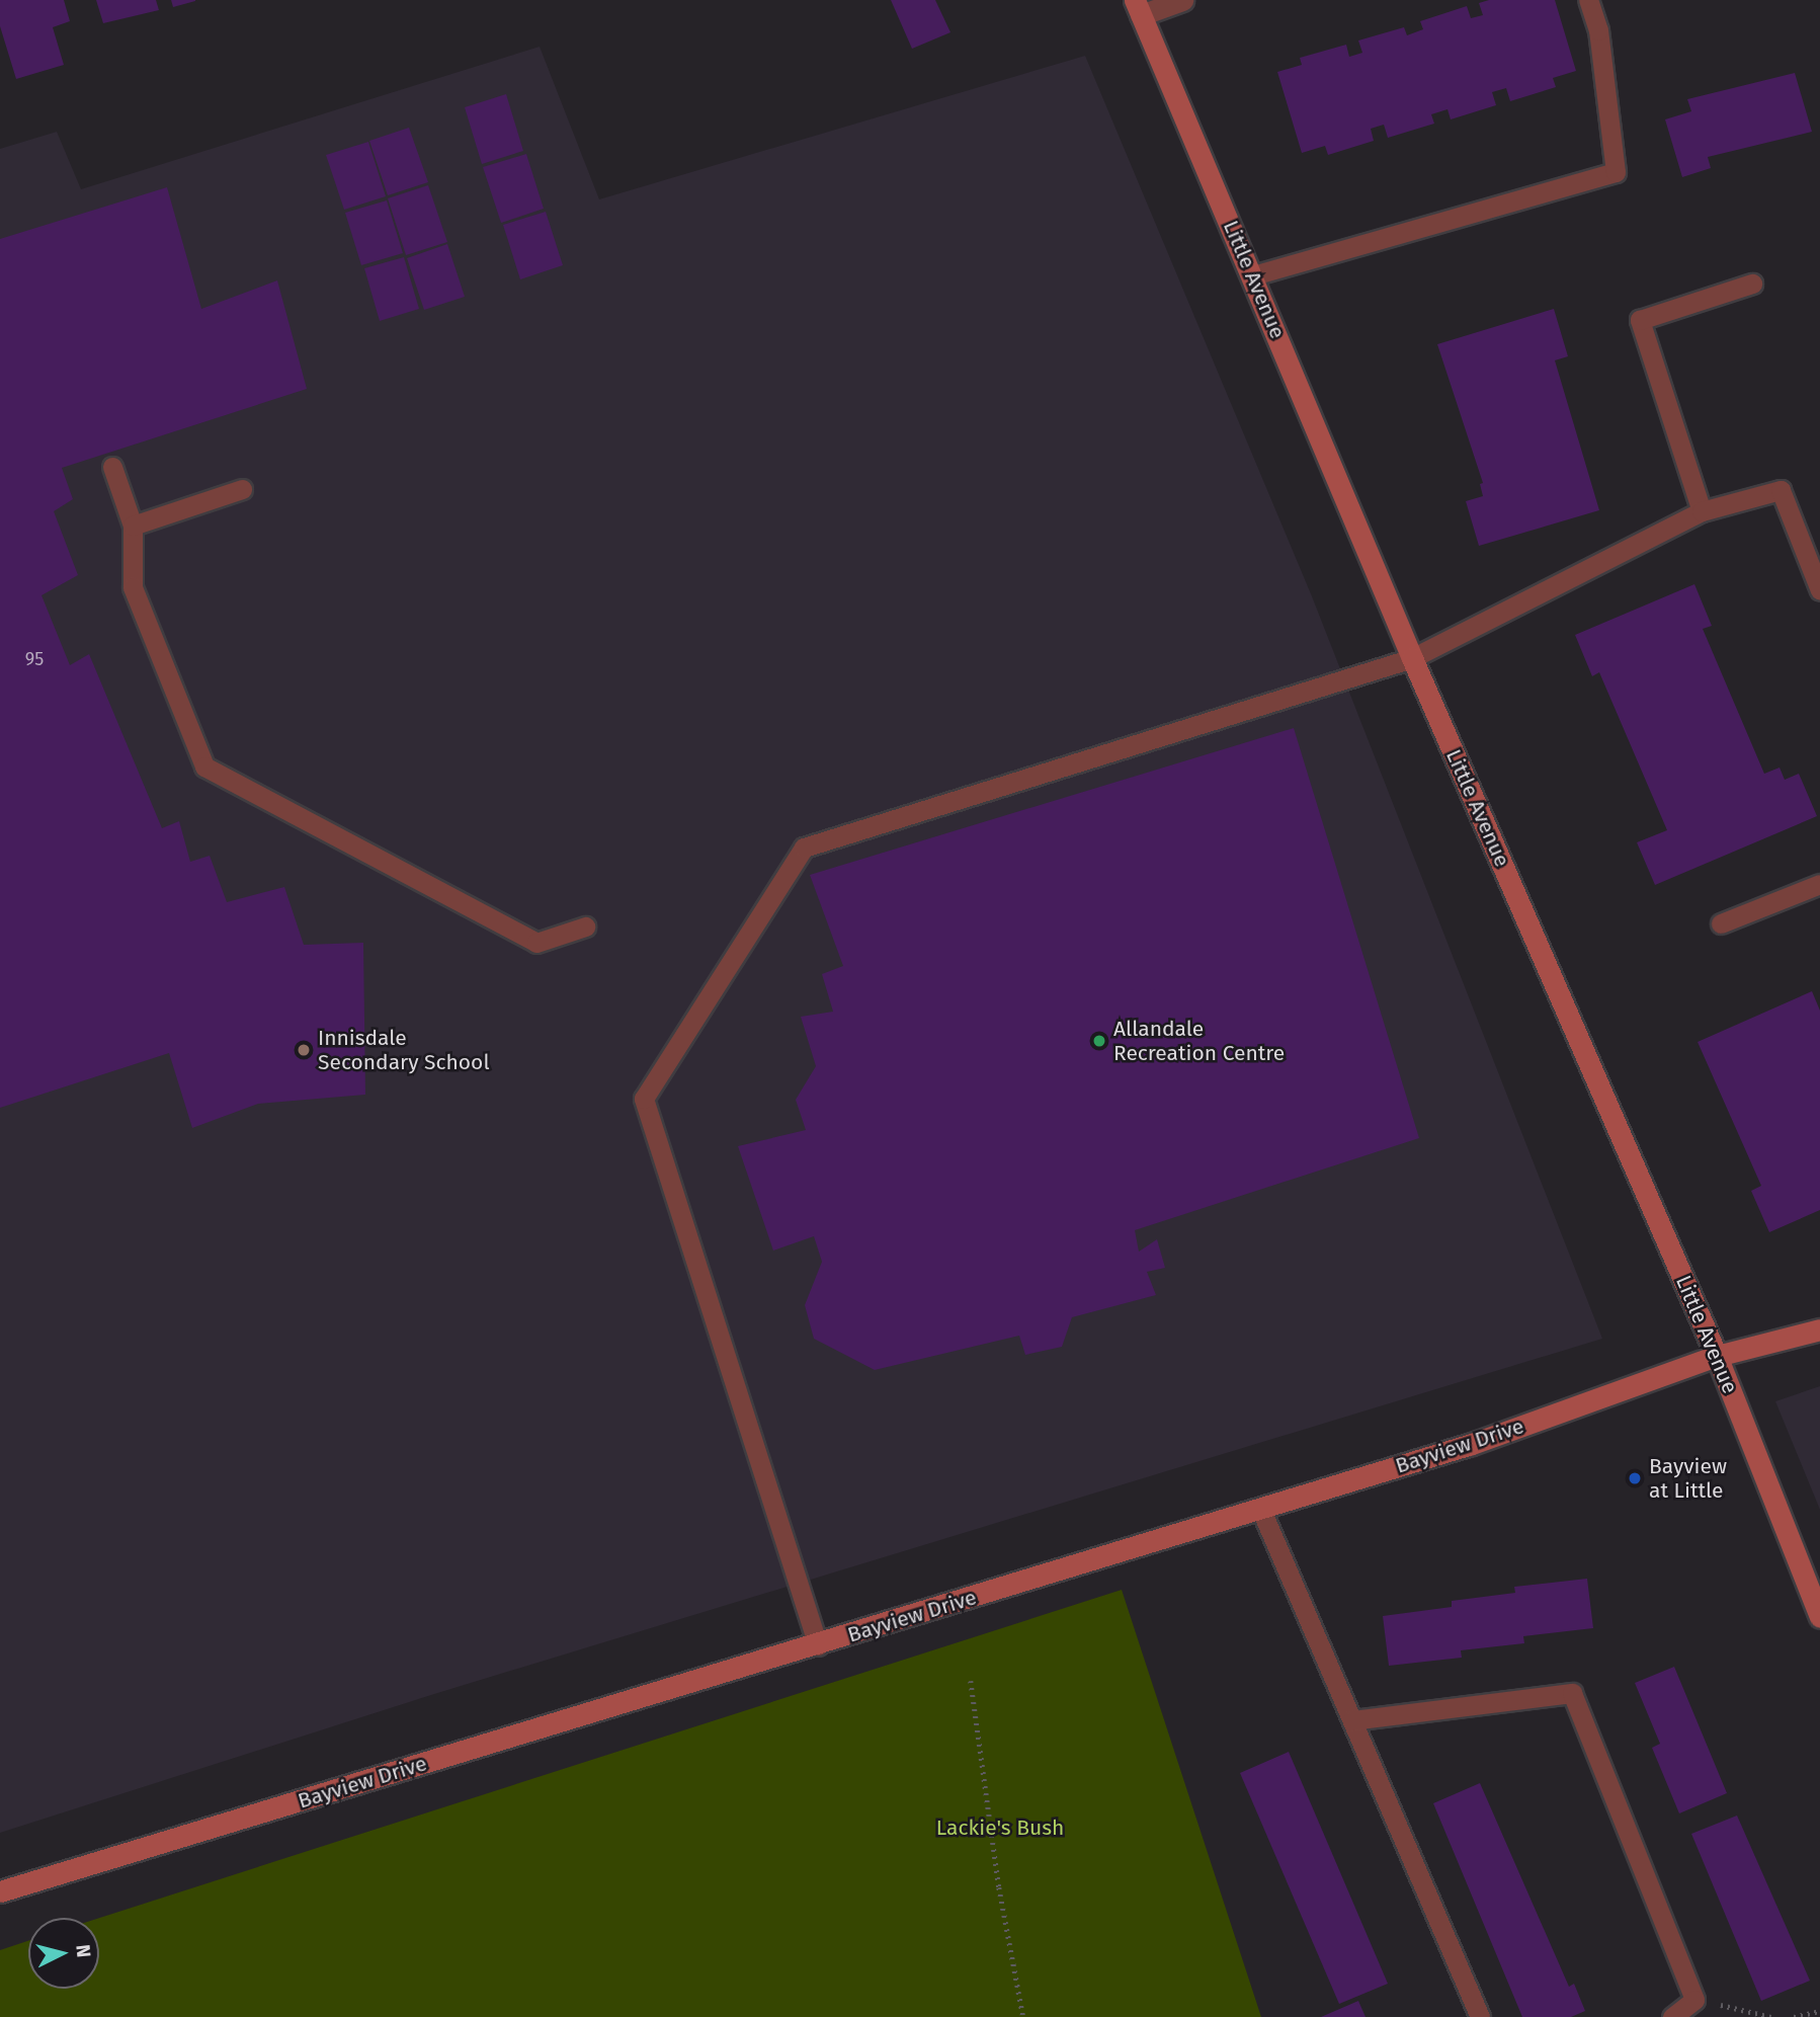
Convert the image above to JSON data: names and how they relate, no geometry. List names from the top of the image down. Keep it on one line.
{"streets":{"street":["Little Avenue","Bayview Drive"]},"crossings":[["Little Avenue","Bayview Drive"]],"parks":["Lackie's Bush"],"places":["Allandale Recreation Centre","Innisdale Secondary School","Bayview at Little"],"house_numbers":["95"],"north":"right"}
